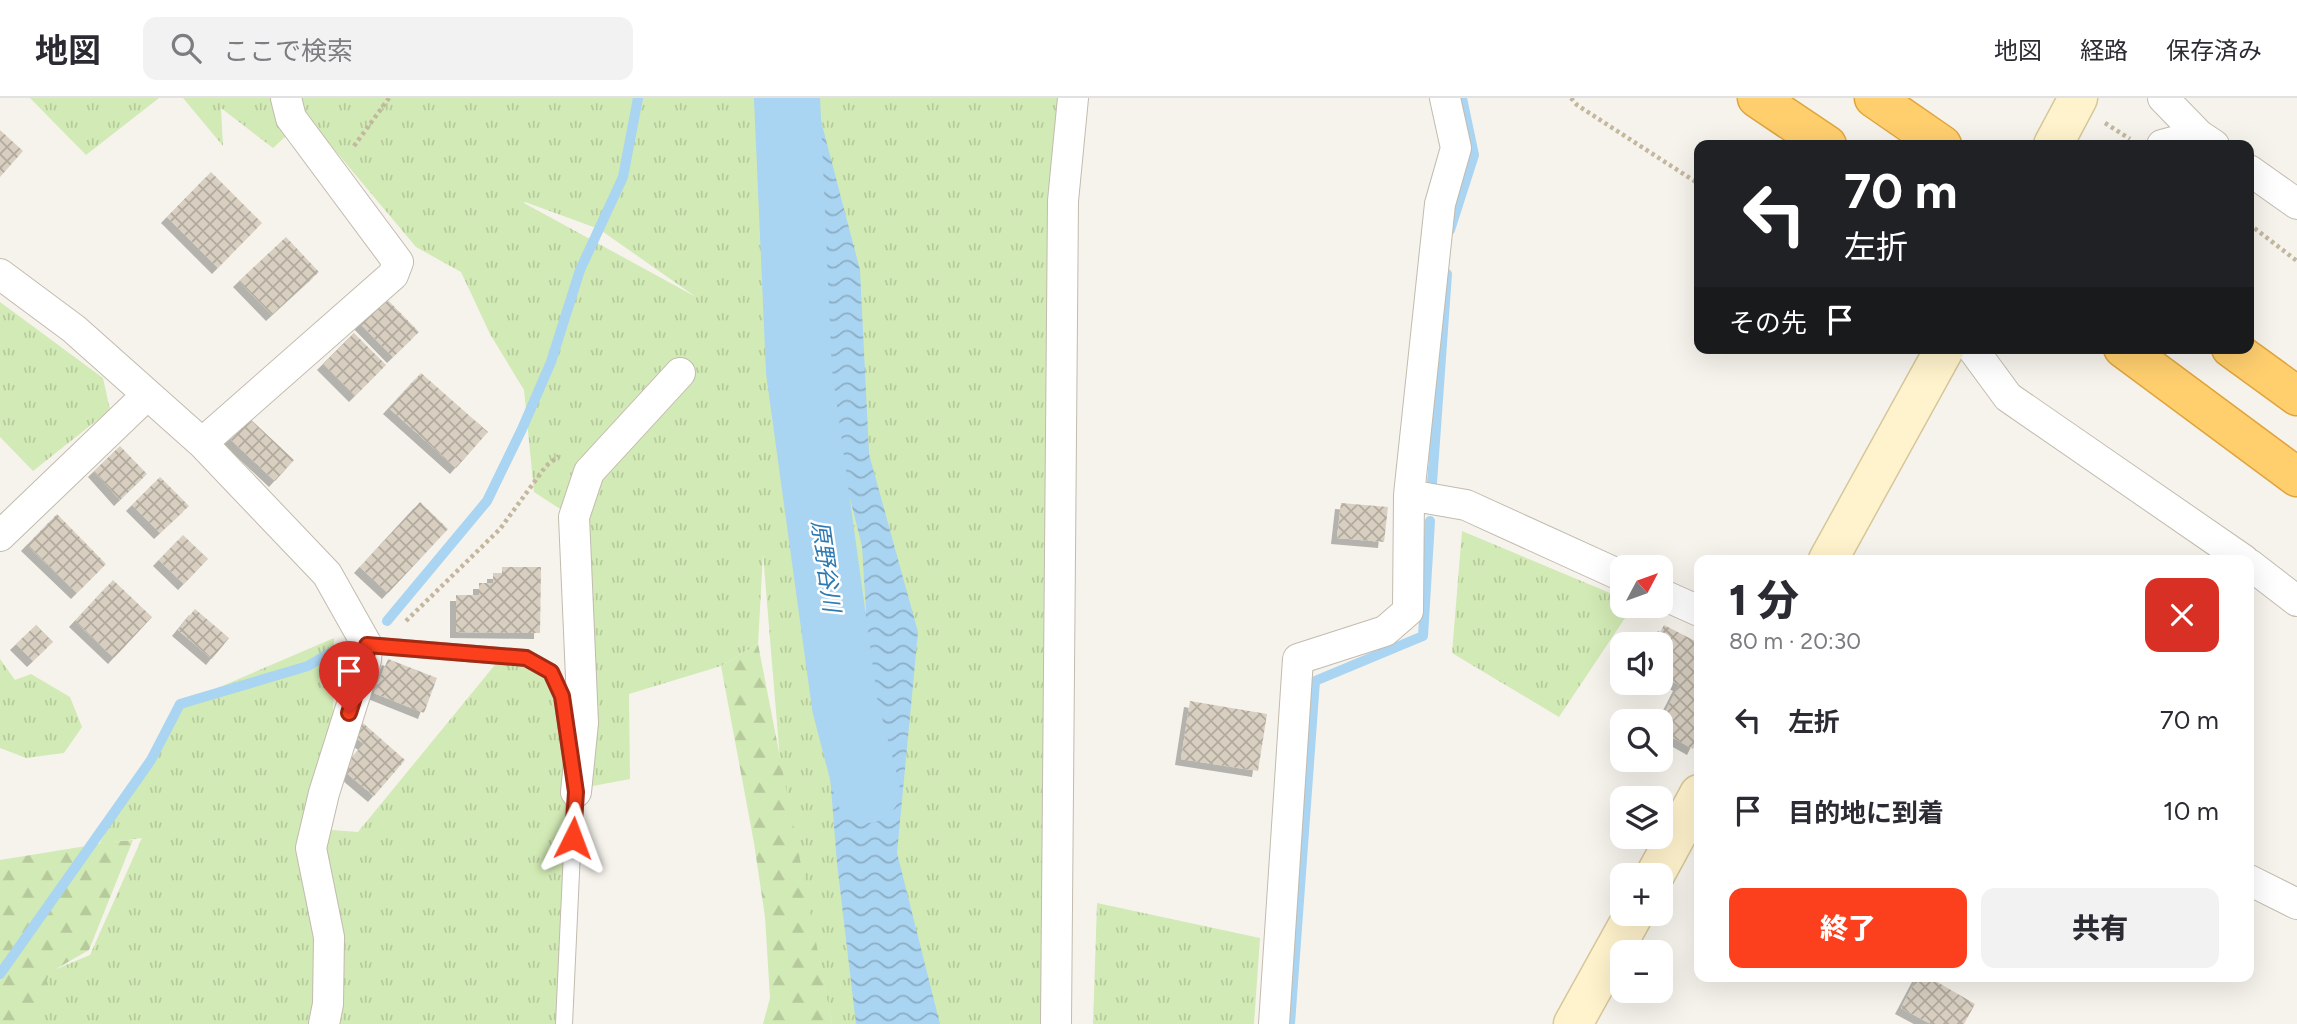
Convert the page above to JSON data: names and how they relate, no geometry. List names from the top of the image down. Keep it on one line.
{"water":["原野谷川"],"north":"top right","page":{"header":"地図","search":"ここで検索","nav":["地図","経路","保存済み"],"turn":["70 m","左折"],"then":"その先","map_buttons":["+","−"],"heading":["1 分","80 m · 20:30"],"list":[{"name":"左折","value":"70 m"},{"name":"目的地に到着","value":"10 m"}],"buttons":["終了","共有"]}}
